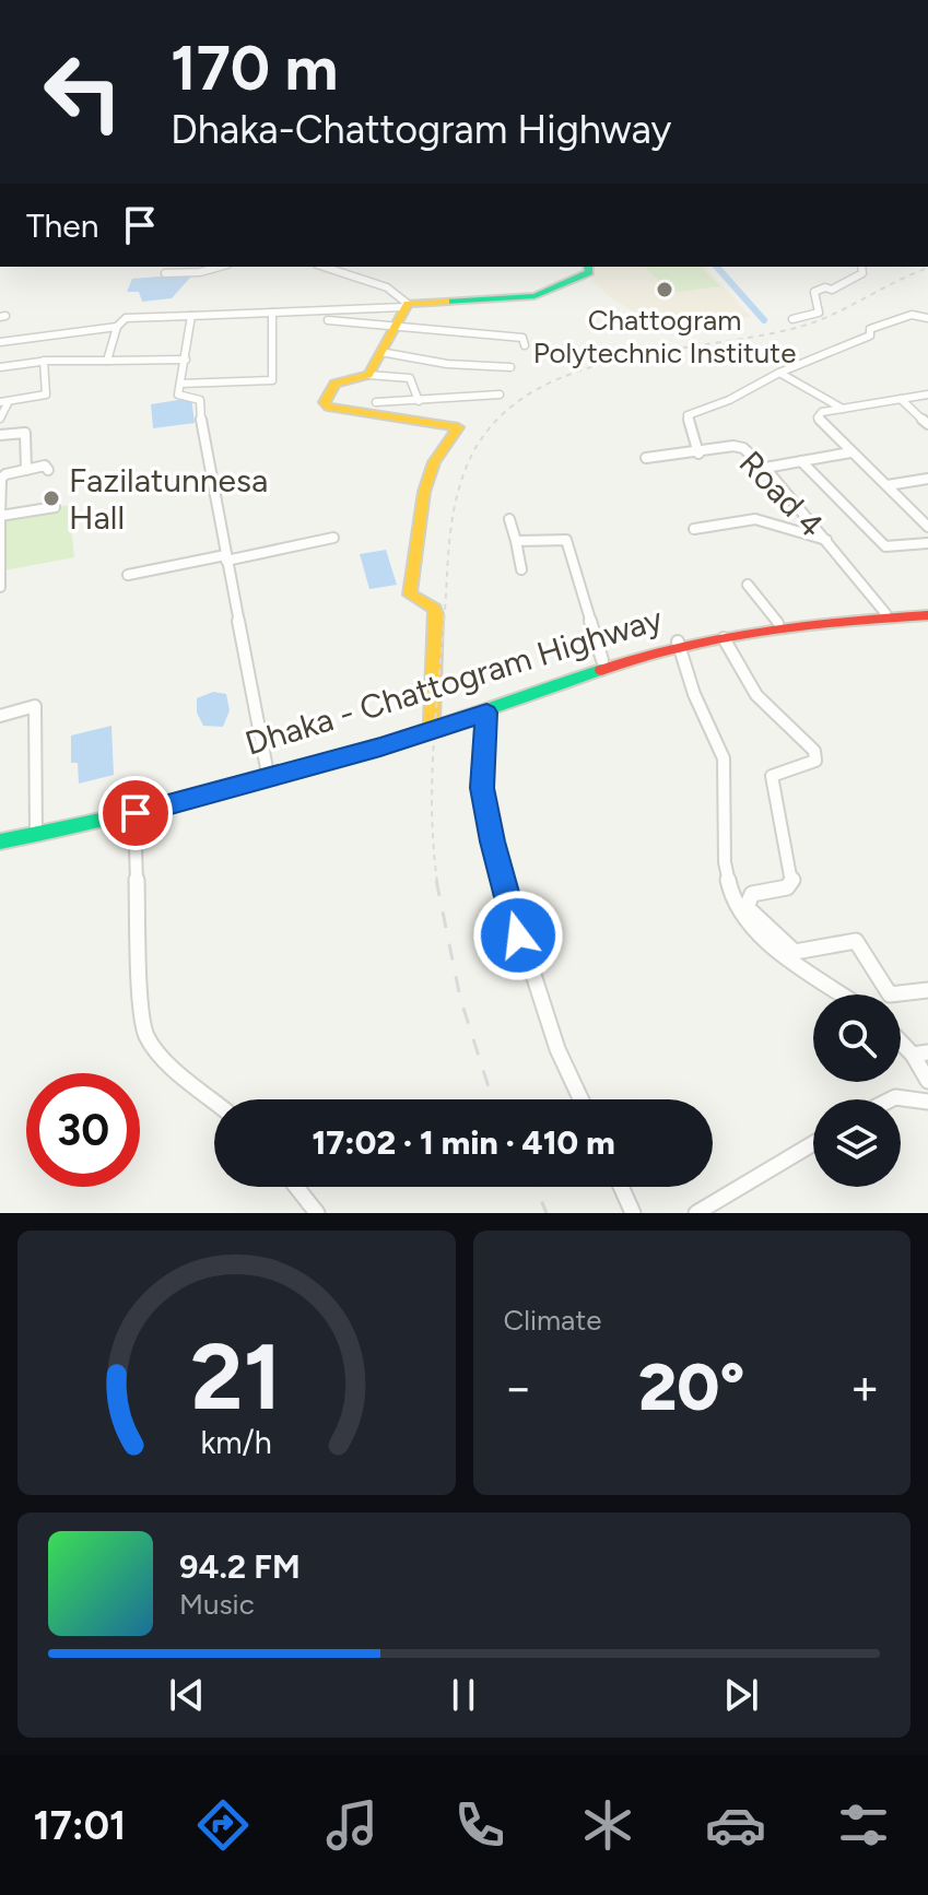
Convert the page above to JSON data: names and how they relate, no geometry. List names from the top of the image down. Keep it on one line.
{"streets":{"main road":["Dhaka - Chattogram Highway"],"street":["Road 4"]},"crossings":[["Road 4","Dhaka - Chattogram Highway"]],"places":["Chattogram Polytechnic Institute","Fazilatunnesa Hall"],"page":{"turn":["170 m","Dhaka-Chattogram Highway"],"then":"Then","limit":"30","trip":"17:02 · 1 min · 410 m","tile":"Climate","heat":["−","20°","+"],"song":["94.2 FM","Music"],"tabs":"17:01","gauge":["21","km/h"]}}
